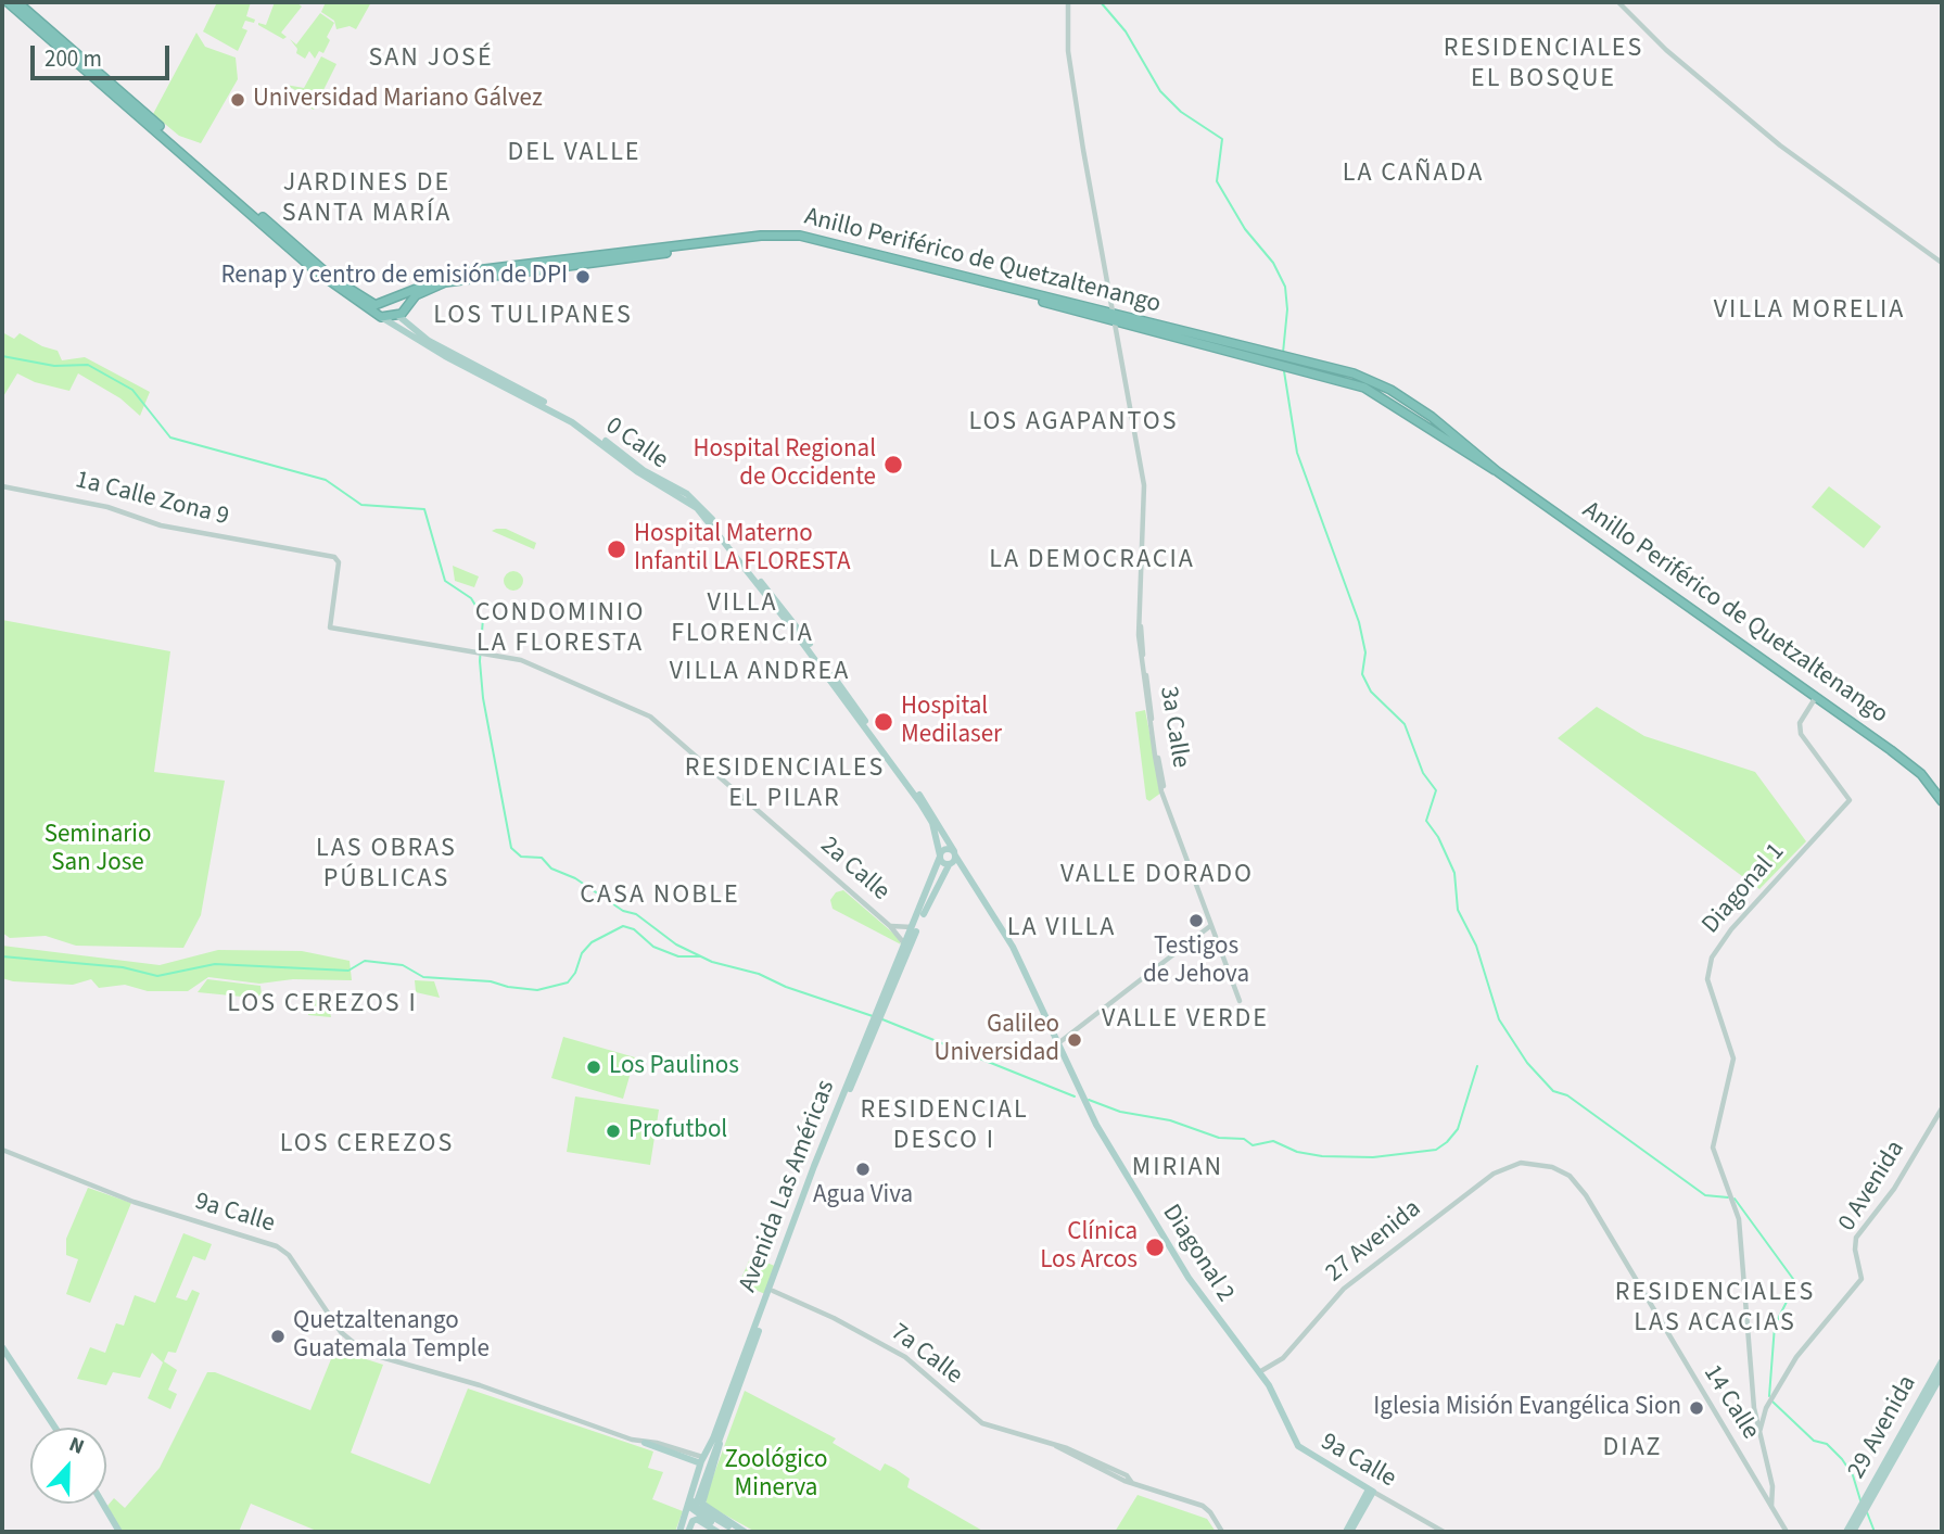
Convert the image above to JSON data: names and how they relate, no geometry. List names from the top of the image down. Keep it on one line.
{"streets":{"highway":["Anillo Periférico de Quetzaltenango"],"main road":["0 Calle","Avenida Las Américas","9a Calle","Diagonal 2","29 Avenida"],"street":["1a Calle Zona 9","3a Calle","2a Calle","Diagonal 1","0 Avenida","27 Avenida","7a Calle","14 Calle"]},"crossings":[["Anillo Periférico de Quetzaltenango","0 Calle"],["Anillo Periférico de Quetzaltenango","3a Calle"],["Anillo Periférico de Quetzaltenango","Diagonal 1"],["0 Calle","Avenida Las Américas"],["0 Calle","Diagonal 2"],["1a Calle Zona 9","2a Calle"],["2a Calle","Avenida Las Américas"],["Diagonal 1","0 Avenida"],["Diagonal 1","14 Calle"],["Avenida Las Américas","9a Calle"],["Avenida Las Américas","Diagonal 2"],["Avenida Las Américas","7a Calle"],["9a Calle","Diagonal 2"],["27 Avenida","Diagonal 2"],["27 Avenida","14 Calle"]],"districts":["RESIDENCIALES EL BOSQUE","SAN JOSÉ","DEL VALLE","LA CAÑADA","JARDINES DE SANTA MARÍA","VILLA MORELIA","LOS TULIPANES","LOS AGAPANTOS","LA DEMOCRACIA","VILLA FLORENCIA","CONDOMINIO LA FLORESTA","VILLA ANDREA","RESIDENCIALES EL PILAR","LAS OBRAS PÚBLICAS","VALLE DORADO","CASA NOBLE","LA VILLA","LOS CEREZOS I","VALLE VERDE","RESIDENCIAL DESCO I","LOS CEREZOS","MIRIAN","RESIDENCIALES LAS ACACIAS","DIAZ"],"parks":["Seminario San Jose","Zoológico Minerva"],"places":["Universidad Mariano Gálvez","Renap y centro de emisión de DPI","Hospital Regional de Occidente","Hospital Materno Infantil LA FLORESTA","Hospital Medilaser","Testigos de Jehova","Galileo Universidad","Los Paulinos","Profutbol","Agua Viva","Clínica Los Arcos","Quetzaltenango Guatemala Temple","Iglesia Misión Evangélica Sion"],"scale_bar":"200 m","north":"top"}
